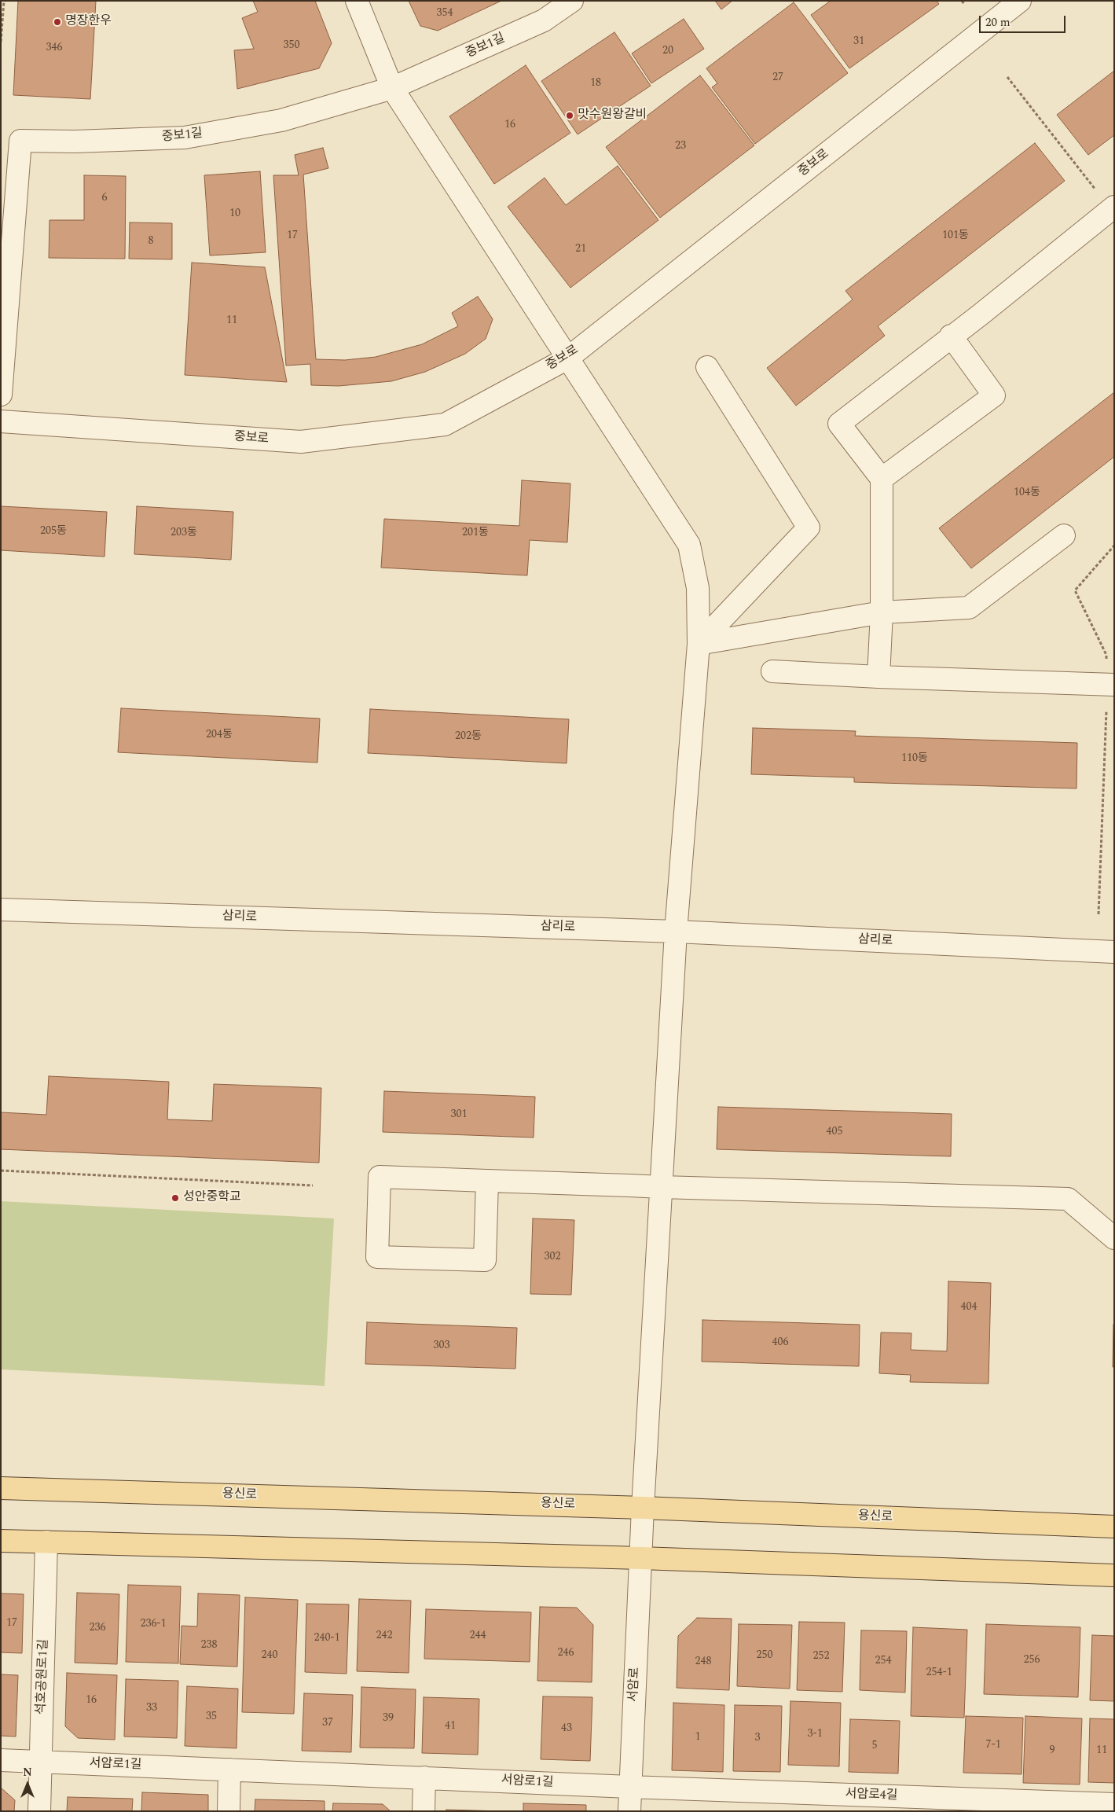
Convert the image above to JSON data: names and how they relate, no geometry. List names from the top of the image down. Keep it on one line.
{"streets":{"main road":["용신로"],"street":["중보1길","중보로","삼리로","석호공원로1길","서암로","서암로1길","서암로4길"]},"crossings":[["중보1길","서암로"],["중보로","서암로"],["삼리로","서암로"],["용신로","서암로"],["석호공원로1길","서암로1길"],["서암로","서암로1길"],["서암로","서암로4길"],["서암로1길","서암로4길"]],"places":["명장한우","맛수원왕갈비","성안중학교"],"house_numbers":["354","31","350","346","20","27","18","16","23","6","10","17","101동","8","21","11","104동","205동","203동","201동","204동","202동","110동","301","405","302","404","406","303","17","236-1","236","242","244","240-1","238","246","240","250","252","256","254","248","254-1","16","33","35","39","37","41","43","3-1","1","3","7-1","5","9","11"],"scale_bar":"20 m","north":"top"}
